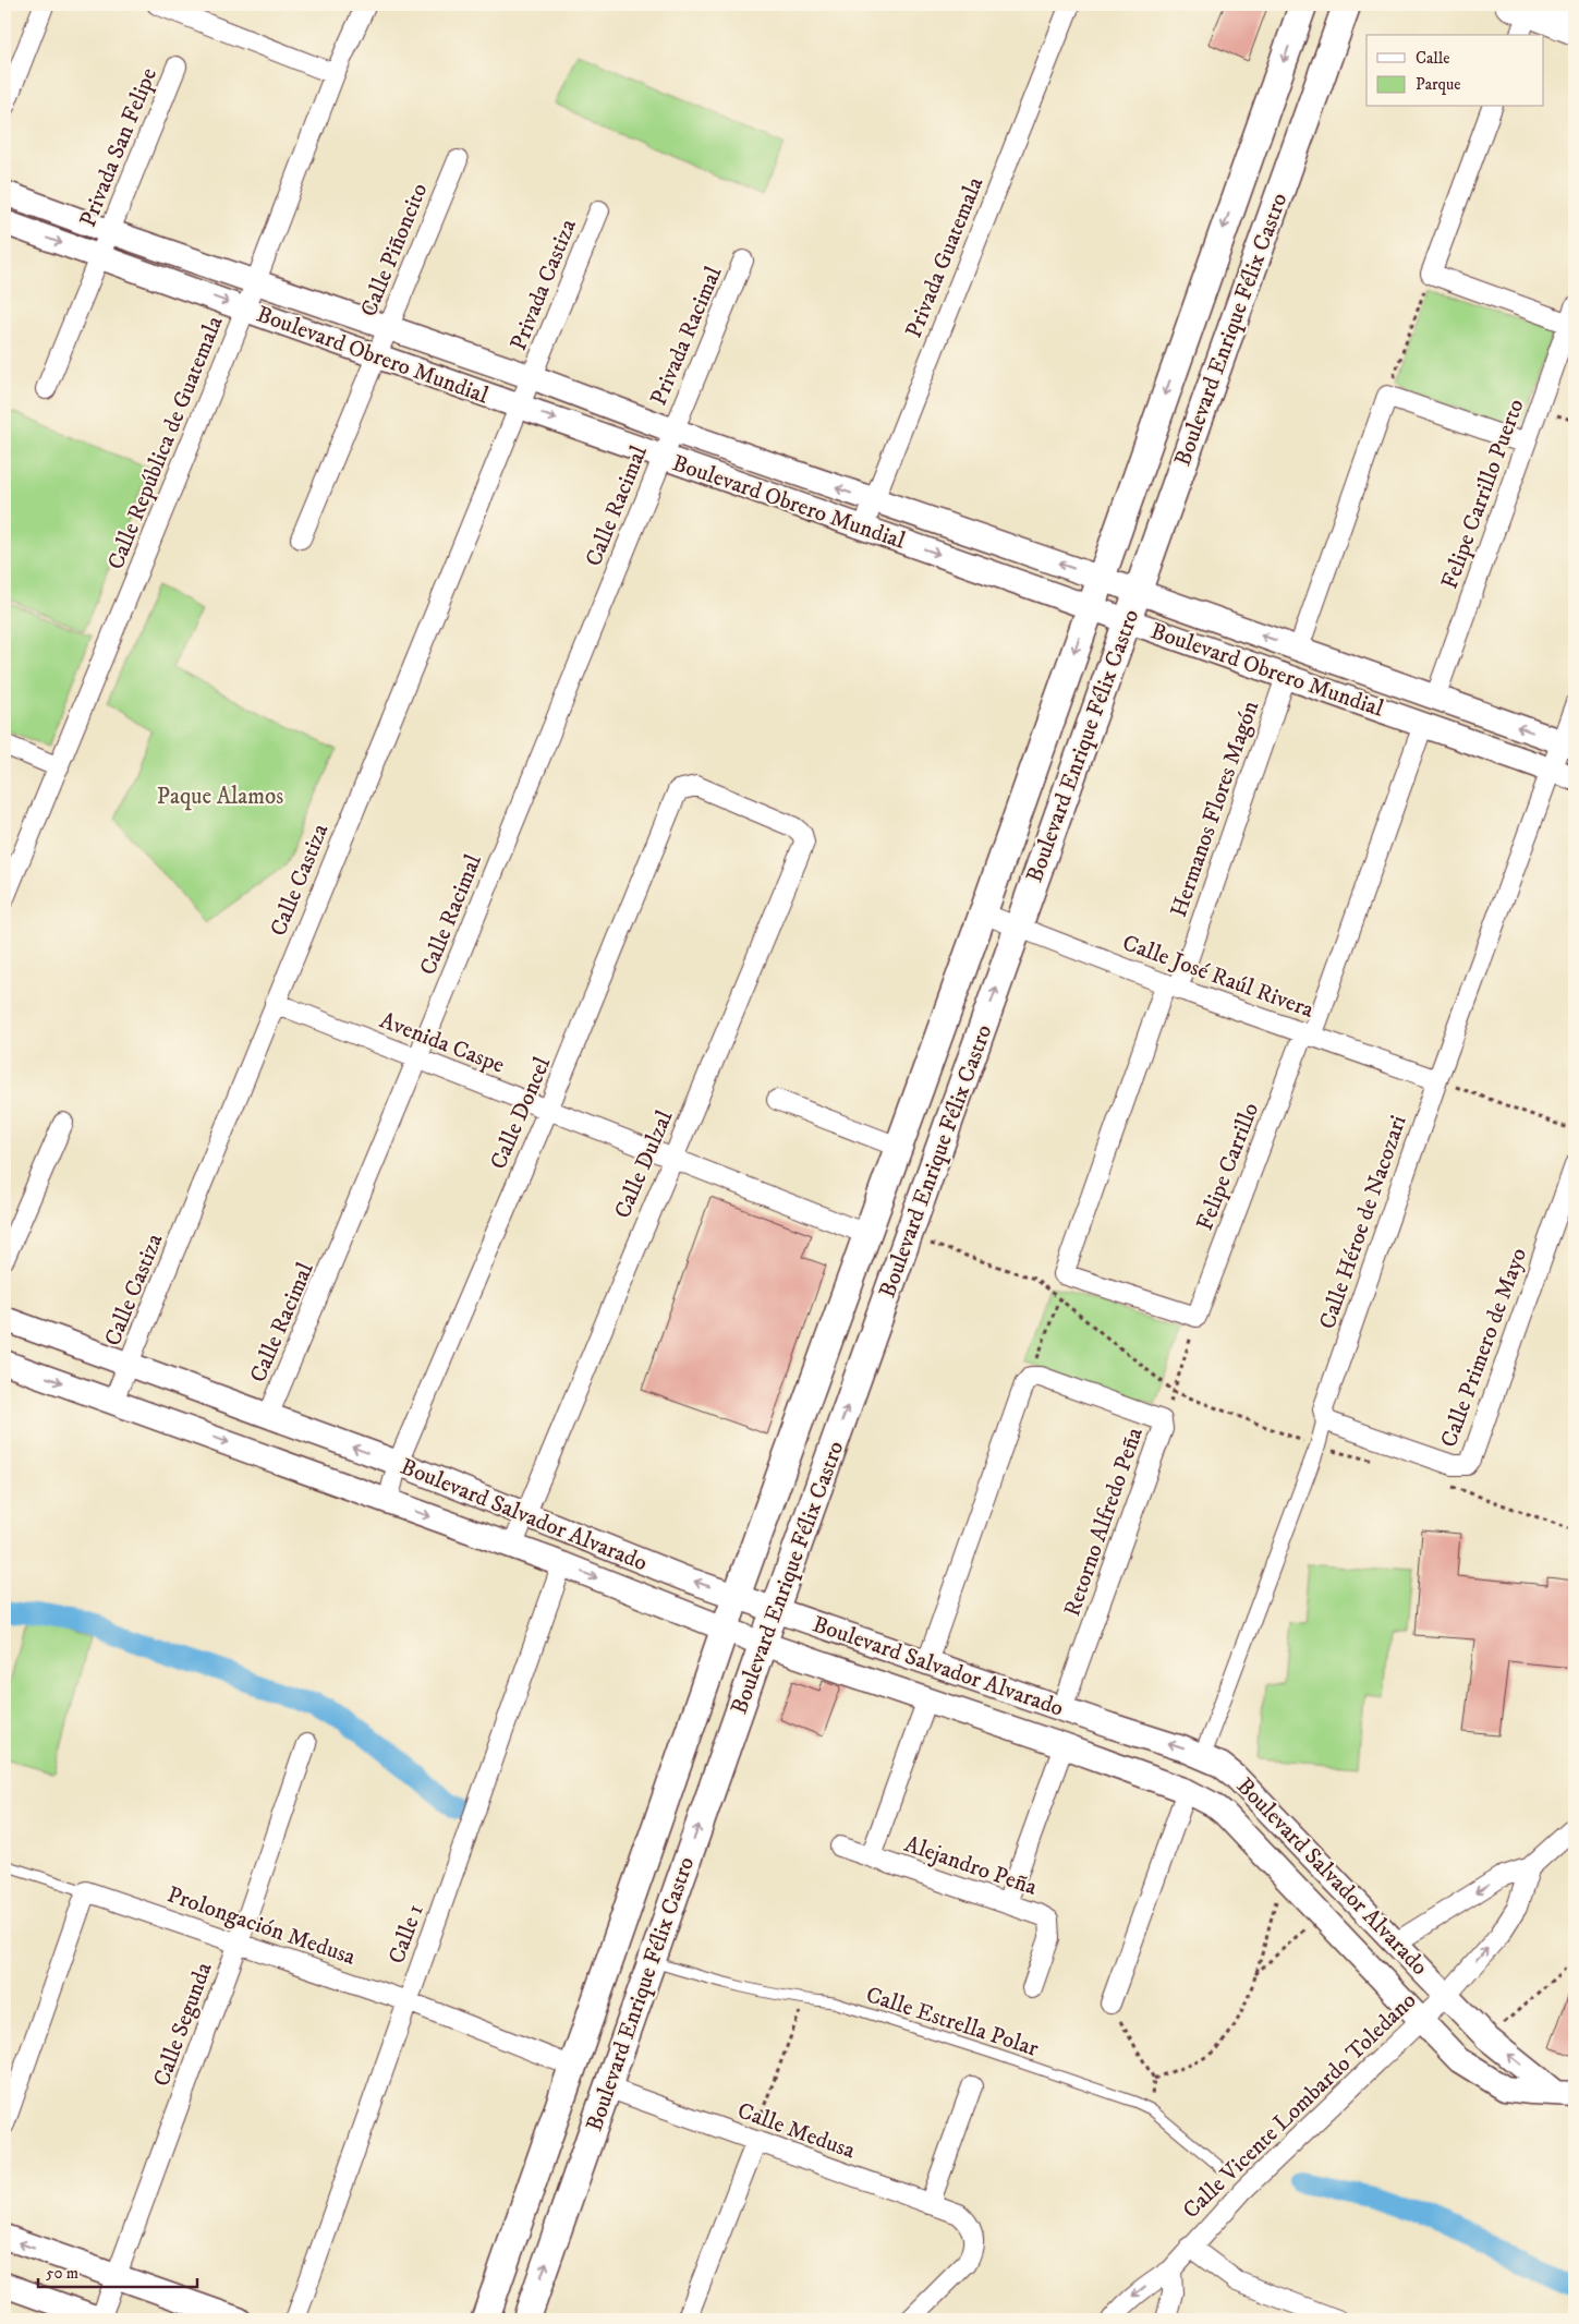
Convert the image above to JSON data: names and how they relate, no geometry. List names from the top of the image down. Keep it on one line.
{"streets":{"main road":["Boulevard Enrique Félix Castro"],"street":["Privada San Felipe","Calle Piñoncito","Privada Guatemala","Privada Castiza","Privada Racimal","Boulevard Obrero Mundial","Calle República de Guatemala","Felipe Carrillo Puerto","Calle Racimal","Hermanos Flores Magón","Calle Castiza","Calle José Raúl Rivera","Avenida Caspe","Calle Doncel","Calle Dulzal","Felipe Carrillo","Calle Héroe de Nacozari","Calle Primero de Mayo","Boulevard Salvador Alvarado","Retorno Alfredo Peña","Alejandro Peña","Prolongación Medusa","Calle 1","Calle Segunda","Calle Vicente Lombardo Toledano","Calle Medusa"],"lane":["Calle Estrella Polar"]},"crossings":[["Privada San Felipe","Boulevard Obrero Mundial"],["Calle Piñoncito","Boulevard Obrero Mundial"],["Privada Guatemala","Boulevard Obrero Mundial"],["Privada Castiza","Boulevard Obrero Mundial"],["Privada Castiza","Calle Castiza"],["Boulevard Enrique Félix Castro","Boulevard Obrero Mundial"],["Boulevard Enrique Félix Castro","Calle José Raúl Rivera"],["Boulevard Enrique Félix Castro","Avenida Caspe"],["Boulevard Enrique Félix Castro","Boulevard Salvador Alvarado"],["Boulevard Enrique Félix Castro","Prolongación Medusa"],["Boulevard Enrique Félix Castro","Calle Estrella Polar"],["Boulevard Enrique Félix Castro","Calle Medusa"],["Privada Racimal","Boulevard Obrero Mundial"],["Privada Racimal","Calle Racimal"],["Boulevard Obrero Mundial","Calle República de Guatemala"],["Boulevard Obrero Mundial","Felipe Carrillo Puerto"],["Boulevard Obrero Mundial","Calle Racimal"],["Boulevard Obrero Mundial","Hermanos Flores Magón"],["Boulevard Obrero Mundial","Calle Castiza"],["Boulevard Obrero Mundial","Felipe Carrillo"],["Boulevard Obrero Mundial","Calle Héroe de Nacozari"],["Calle Racimal","Avenida Caspe"],["Calle Racimal","Boulevard Salvador Alvarado"],["Hermanos Flores Magón","Calle José Raúl Rivera"],["Calle Castiza","Avenida Caspe"],["Calle Castiza","Boulevard Salvador Alvarado"],["Calle José Raúl Rivera","Felipe Carrillo"],["Calle José Raúl Rivera","Calle Héroe de Nacozari"],["Avenida Caspe","Calle Doncel"],["Avenida Caspe","Calle Dulzal"],["Calle Doncel","Calle Dulzal"],["Calle Doncel","Boulevard Salvador Alvarado"],["Calle Dulzal","Boulevard Salvador Alvarado"],["Calle Héroe de Nacozari","Calle Primero de Mayo"],["Calle Héroe de Nacozari","Boulevard Salvador Alvarado"],["Boulevard Salvador Alvarado","Retorno Alfredo Peña"],["Boulevard Salvador Alvarado","Alejandro Peña"],["Boulevard Salvador Alvarado","Calle 1"],["Boulevard Salvador Alvarado","Calle Vicente Lombardo Toledano"],["Prolongación Medusa","Calle 1"],["Prolongación Medusa","Calle Segunda"]],"parks":["Paque Alamos"],"legend":["Calle","Parque"],"scale_bar":"50 m"}
